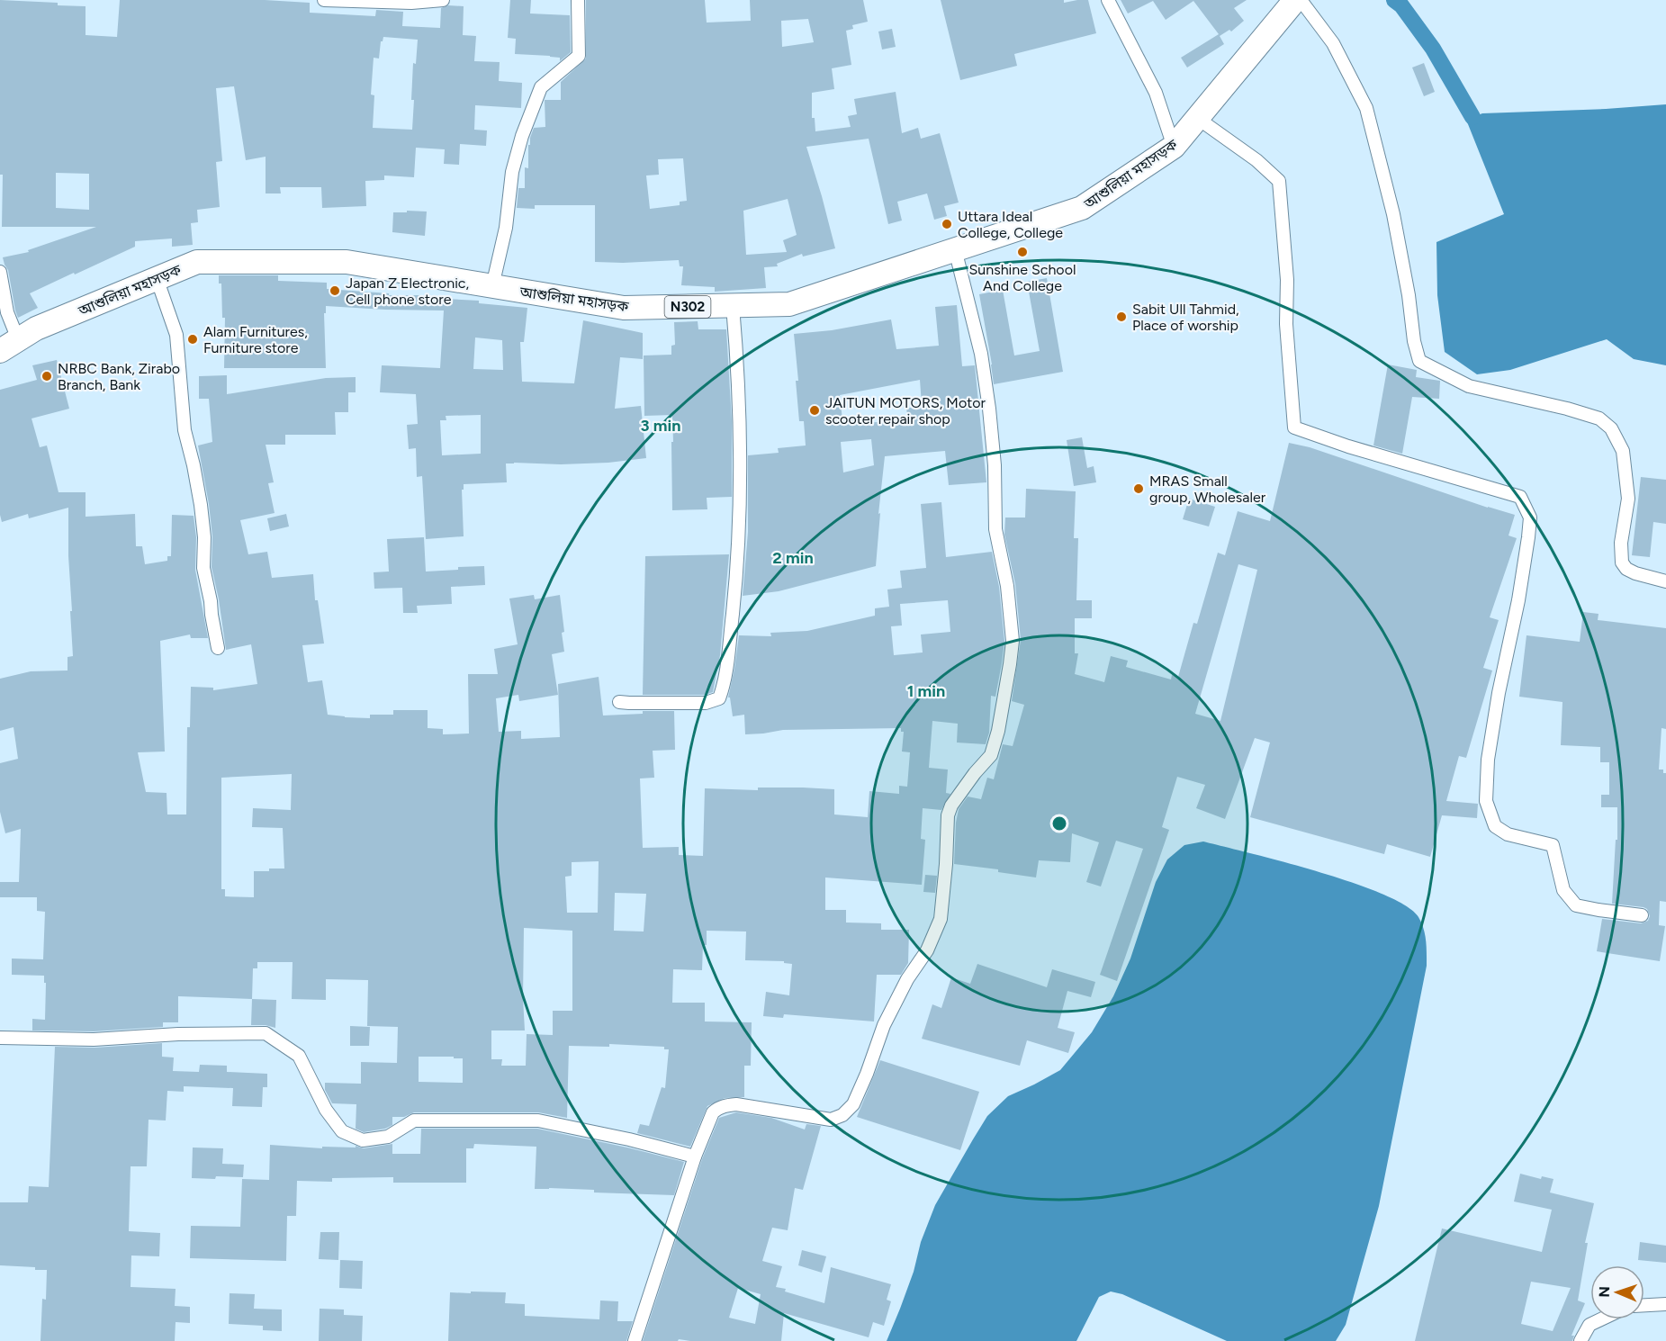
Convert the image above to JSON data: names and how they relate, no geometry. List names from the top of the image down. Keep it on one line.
{"streets":{"highway":["আশুলিয়া মহাসড়ক","N302"]},"places":["Uttara Ideal College, College","Sunshine School And College","Japan Z Electronic, Cell phone store","Sabit Ull Tahmid, Place of worship","Alam Furnitures, Furniture store","NRBC Bank, Zirabo Branch, Bank","JAITUN MOTORS, Motor scooter repair shop","MRAS Small group, Wholesaler"],"north":"left","rings":["3 min","2 min","1 min"]}
